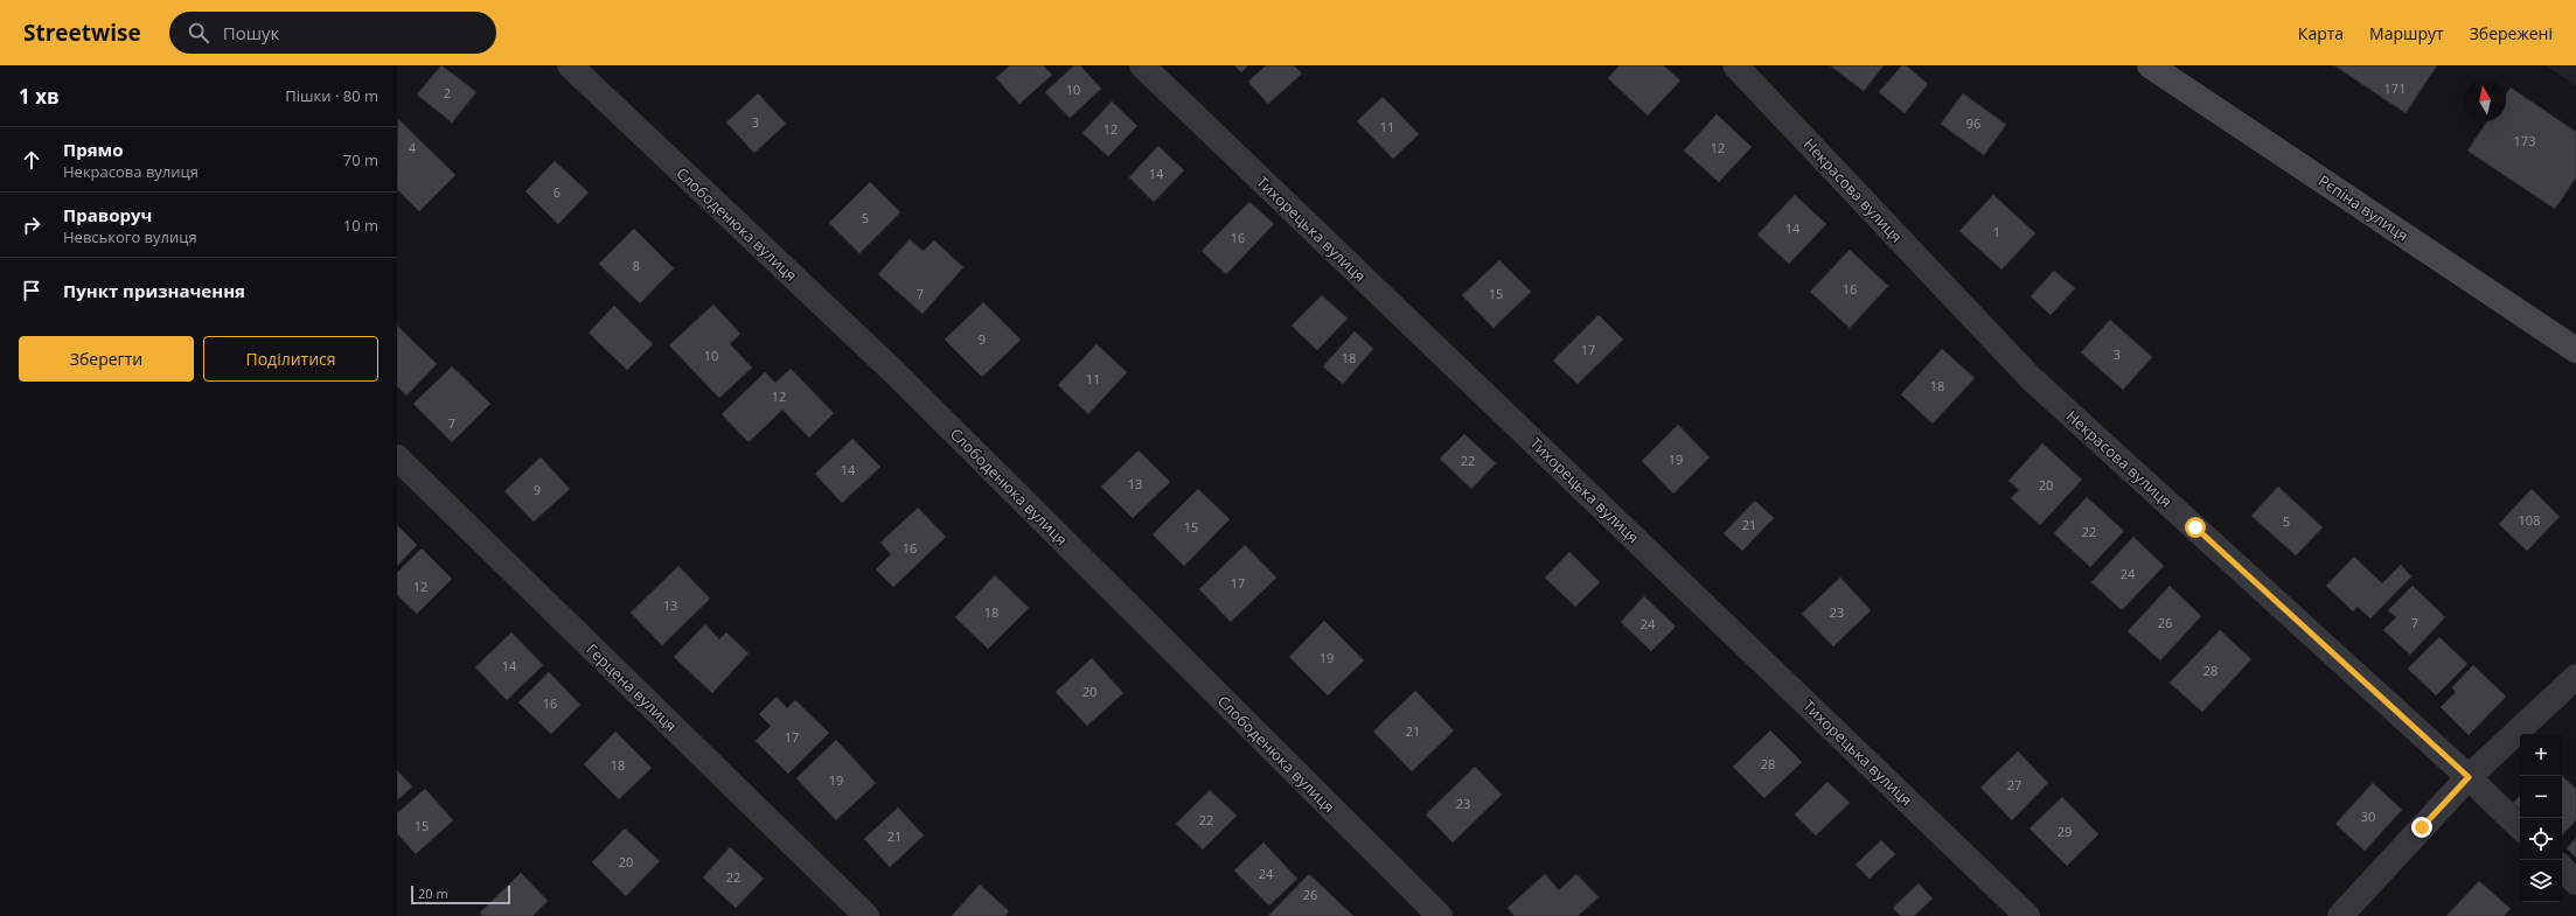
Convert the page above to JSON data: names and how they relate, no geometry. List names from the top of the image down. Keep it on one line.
{"streets":{"street":["Некрасова вулиця","Рєпіна вулиця","Слободенюка вулиця","Тихорецька вулиця","Герцена вулиця"]},"house_numbers":["171","10","2","3","96","11","12","173","4","12","14","6","5","14","1","16","8","16","7","15","9","17","3","10","18","11","18","12","7","19","22","14","13","20","9","108","5","21","15","22","16","24","17","12","13","18","23","26","7","24","19","14","28","20","16","21","17","28","18","19","27","23","30","22","15","29","21","20","24","22","26"],"scale_bar":"20 m","north":"top","page":{"header":"Streetwise","search":"Пошук","nav":["Карта","Маршрут","Збережені"],"heading":["1 хв","Пішки · 80 m"],"list":[["Прямо","Некрасова вулиця","70 m"],["Праворуч","Невського вулиця","10 m"],"Пункт призначення"],"buttons":["Зберегти","Поділитися"],"map_buttons":["+","−"],"scale":"20 m"}}
